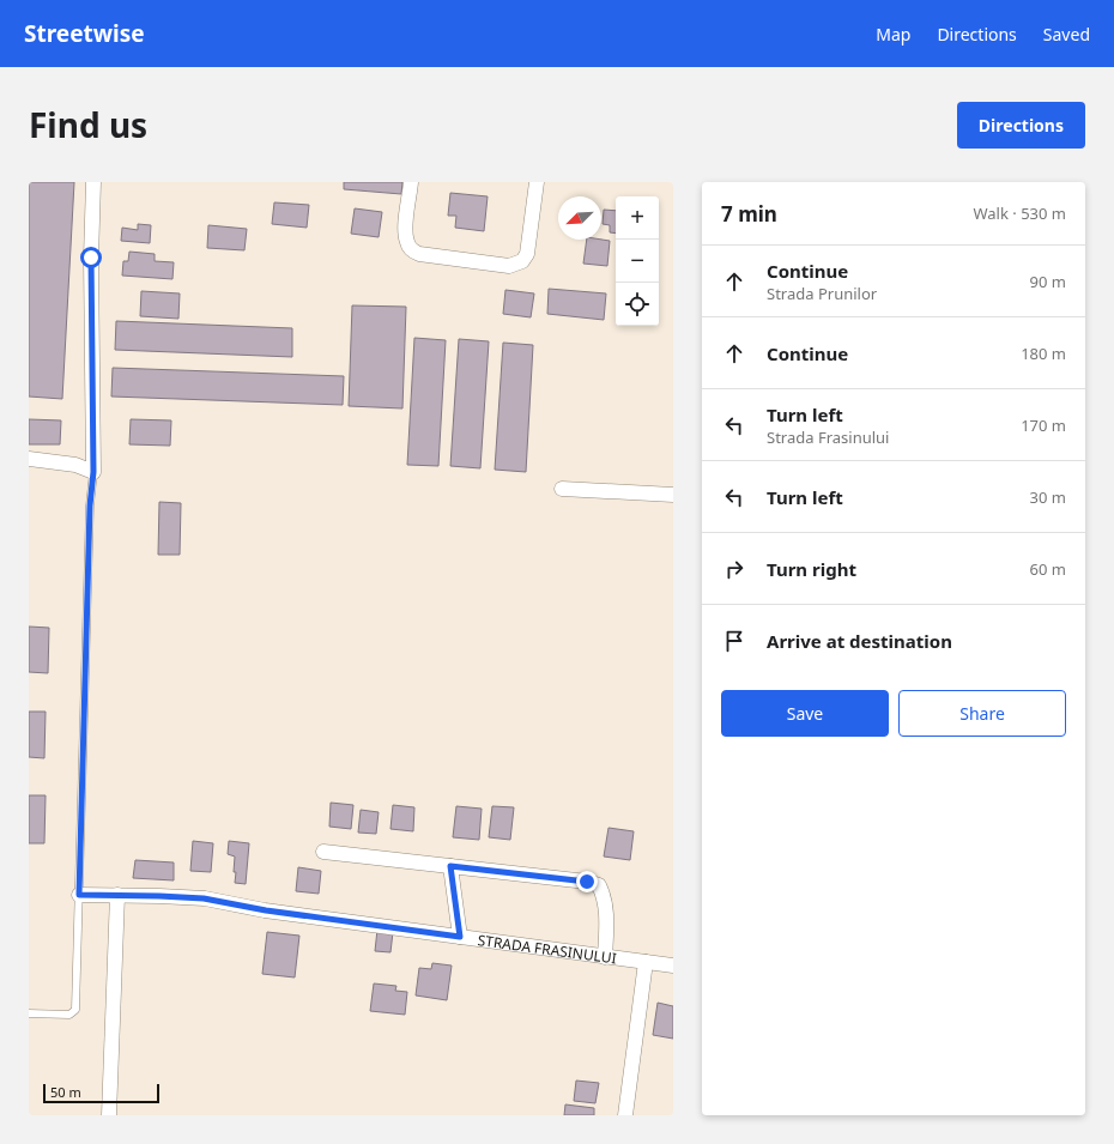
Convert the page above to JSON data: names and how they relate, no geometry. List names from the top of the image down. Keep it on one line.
{"streets":{"street":["STRADA FRASINULUI"]},"scale_bar":"50 m","north":"bottom left","page":{"header":"Streetwise","nav":["Map","Directions","Saved"],"title":"Find us","buttons":["Directions",["Save","Share"]],"heading":["7 min","Walk · 530 m"],"map_buttons":["+","−"],"list":[["Continue","Strada Prunilor","90 m"],["Continue","180 m"],["Turn left","Strada Frasinului","170 m"],["Turn left","30 m"],["Turn right","60 m"],"Arrive at destination"],"scale":"50 m"}}
